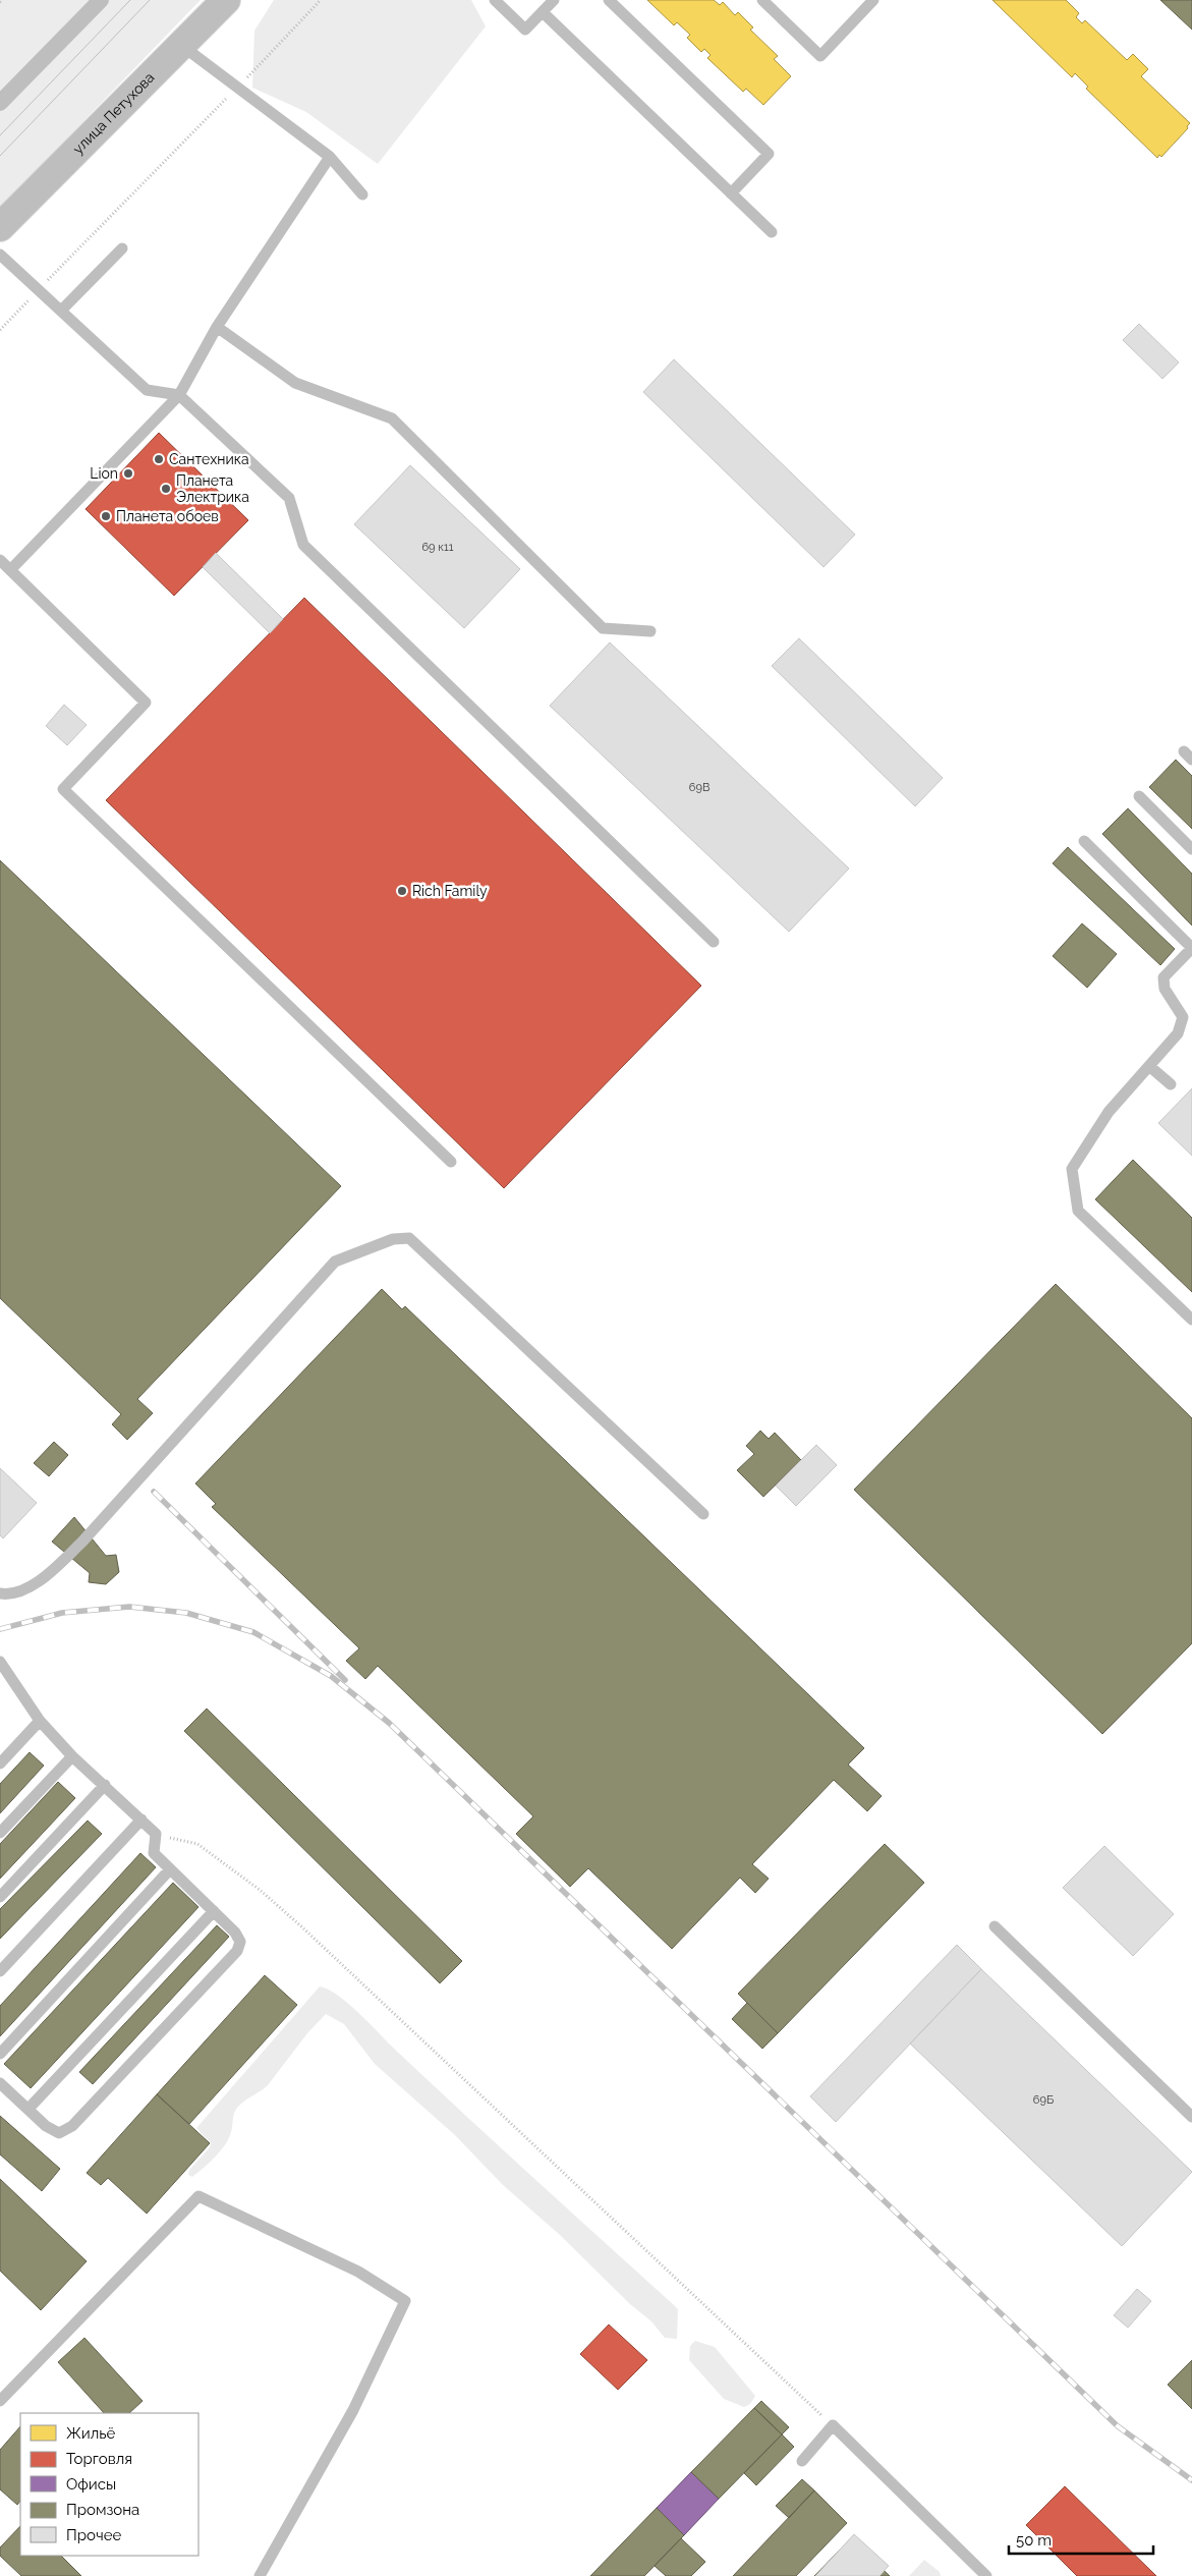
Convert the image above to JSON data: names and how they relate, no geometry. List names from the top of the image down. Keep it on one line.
{"streets":{"highway":["улица Петухова"]},"places":["Сантехника","Lion","Планета Электрика","Планета обоев","Rich Family"],"house_numbers":["69 к11","69В","69Б"],"legend":["Жильё","Торговля","Офисы","Промзона","Прочее"],"scale_bar":"50 m"}
